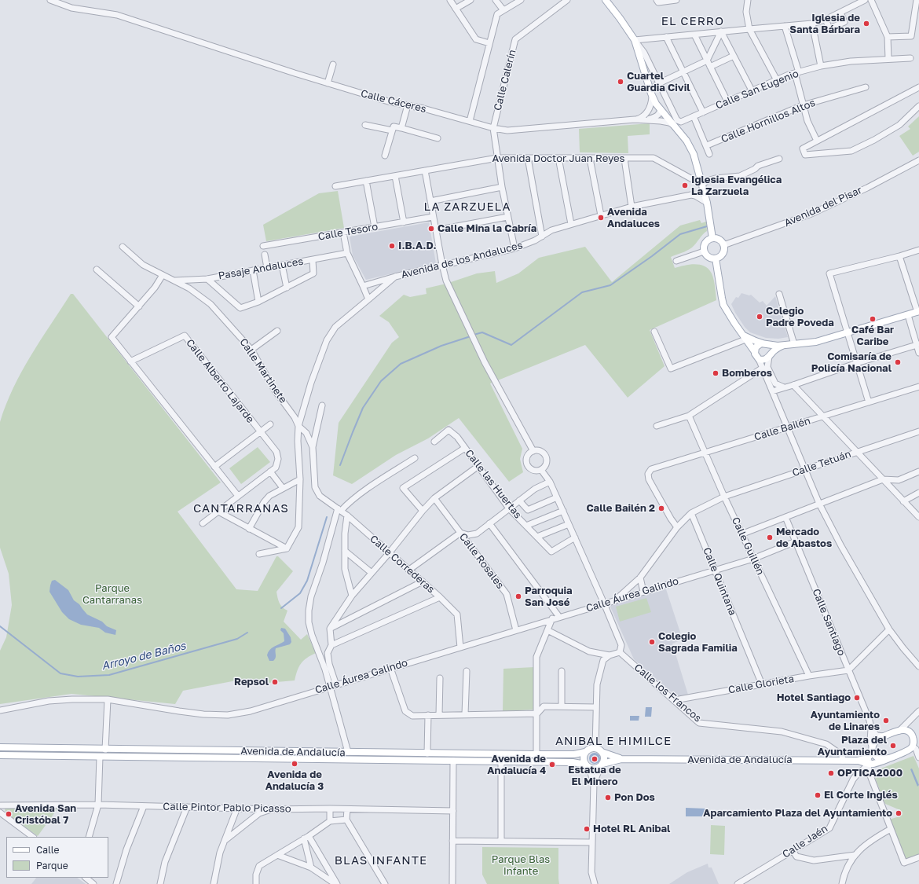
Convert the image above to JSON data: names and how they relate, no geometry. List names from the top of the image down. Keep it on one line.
{"streets":{"main road":["Avenida de Andalucía"],"street":["Calle Calerín","Calle San Eugenio","Calle Cáceres","Calle Hornillos Altos","Avenida Doctor Juan Reyes","Avenida del Pisar","Calle Tesoro","Avenida de los Andaluces","Pasaje Andaluces","Calle Martinete","Calle Alberto Lajarde","Calle Bailén","Calle Tetuán","Calle las Huertas","Calle Guillén","Calle Rosales","Calle Correderas","Calle Quintana","Calle Áurea Galindo","Calle Santiago","Calle Glorieta","Calle los Francos","Calle Pintor Pablo Picasso","Calle Jaén"]},"crossings":[["Calle Calerín","Calle Cáceres"],["Pasaje Andaluces","Calle Martinete"],["Calle Martinete","Calle Correderas"],["Calle Bailén","Calle Tetuán"],["Calle Bailén","Calle Guillén"],["Calle Tetuán","Calle Guillén"],["Calle Tetuán","Calle Quintana"],["Calle Tetuán","Calle Áurea Galindo"],["Calle Guillén","Calle Áurea Galindo"],["Calle Guillén","Calle Glorieta"],["Calle Rosales","Calle Áurea Galindo"],["Calle Correderas","Calle Áurea Galindo"],["Calle Quintana","Calle Áurea Galindo"],["Calle Quintana","Calle Glorieta"],["Calle Áurea Galindo","Calle Santiago"],["Calle Santiago","Calle Glorieta"],["Calle Glorieta","Calle los Francos"],["Calle los Francos","Avenida de Andalucía"]],"districts":["EL CERRO","LA ZARZUELA","CANTARRANAS","ANIBAL E HIMILCE","BLAS INFANTE"],"water":["Arroyo de Baños"],"parks":["Parque Cantarranas","Parque Blas Infante"],"places":["Iglesia de Santa Bárbara","Cuartel Guardia Civil","Iglesia Evangélica La Zarzuela","Avenida Andaluces","Calle Mina la Cabría","I.B.A.D.","Colegio Padre Poveda","Café Bar Caribe","Comisaría de Policía Nacional","Bomberos","Calle Bailén 2","Mercado de Abastos","Parroquia San José","Colegio Sagrada Familia","Repsol","Hotel Santiago","Ayuntamiento de Linares","Plaza del Ayuntamiento","Estatua de El Minero","Avenida de Andalucía 3","Avenida de Andalucía 4","OPTICA2000","El Corte Inglés","Pon Dos","Aparcamiento Plaza del Ayuntamiento","Avenida San Cristóbal 7","Hotel RL Anibal"],"legend":["Calle","Parque"]}
